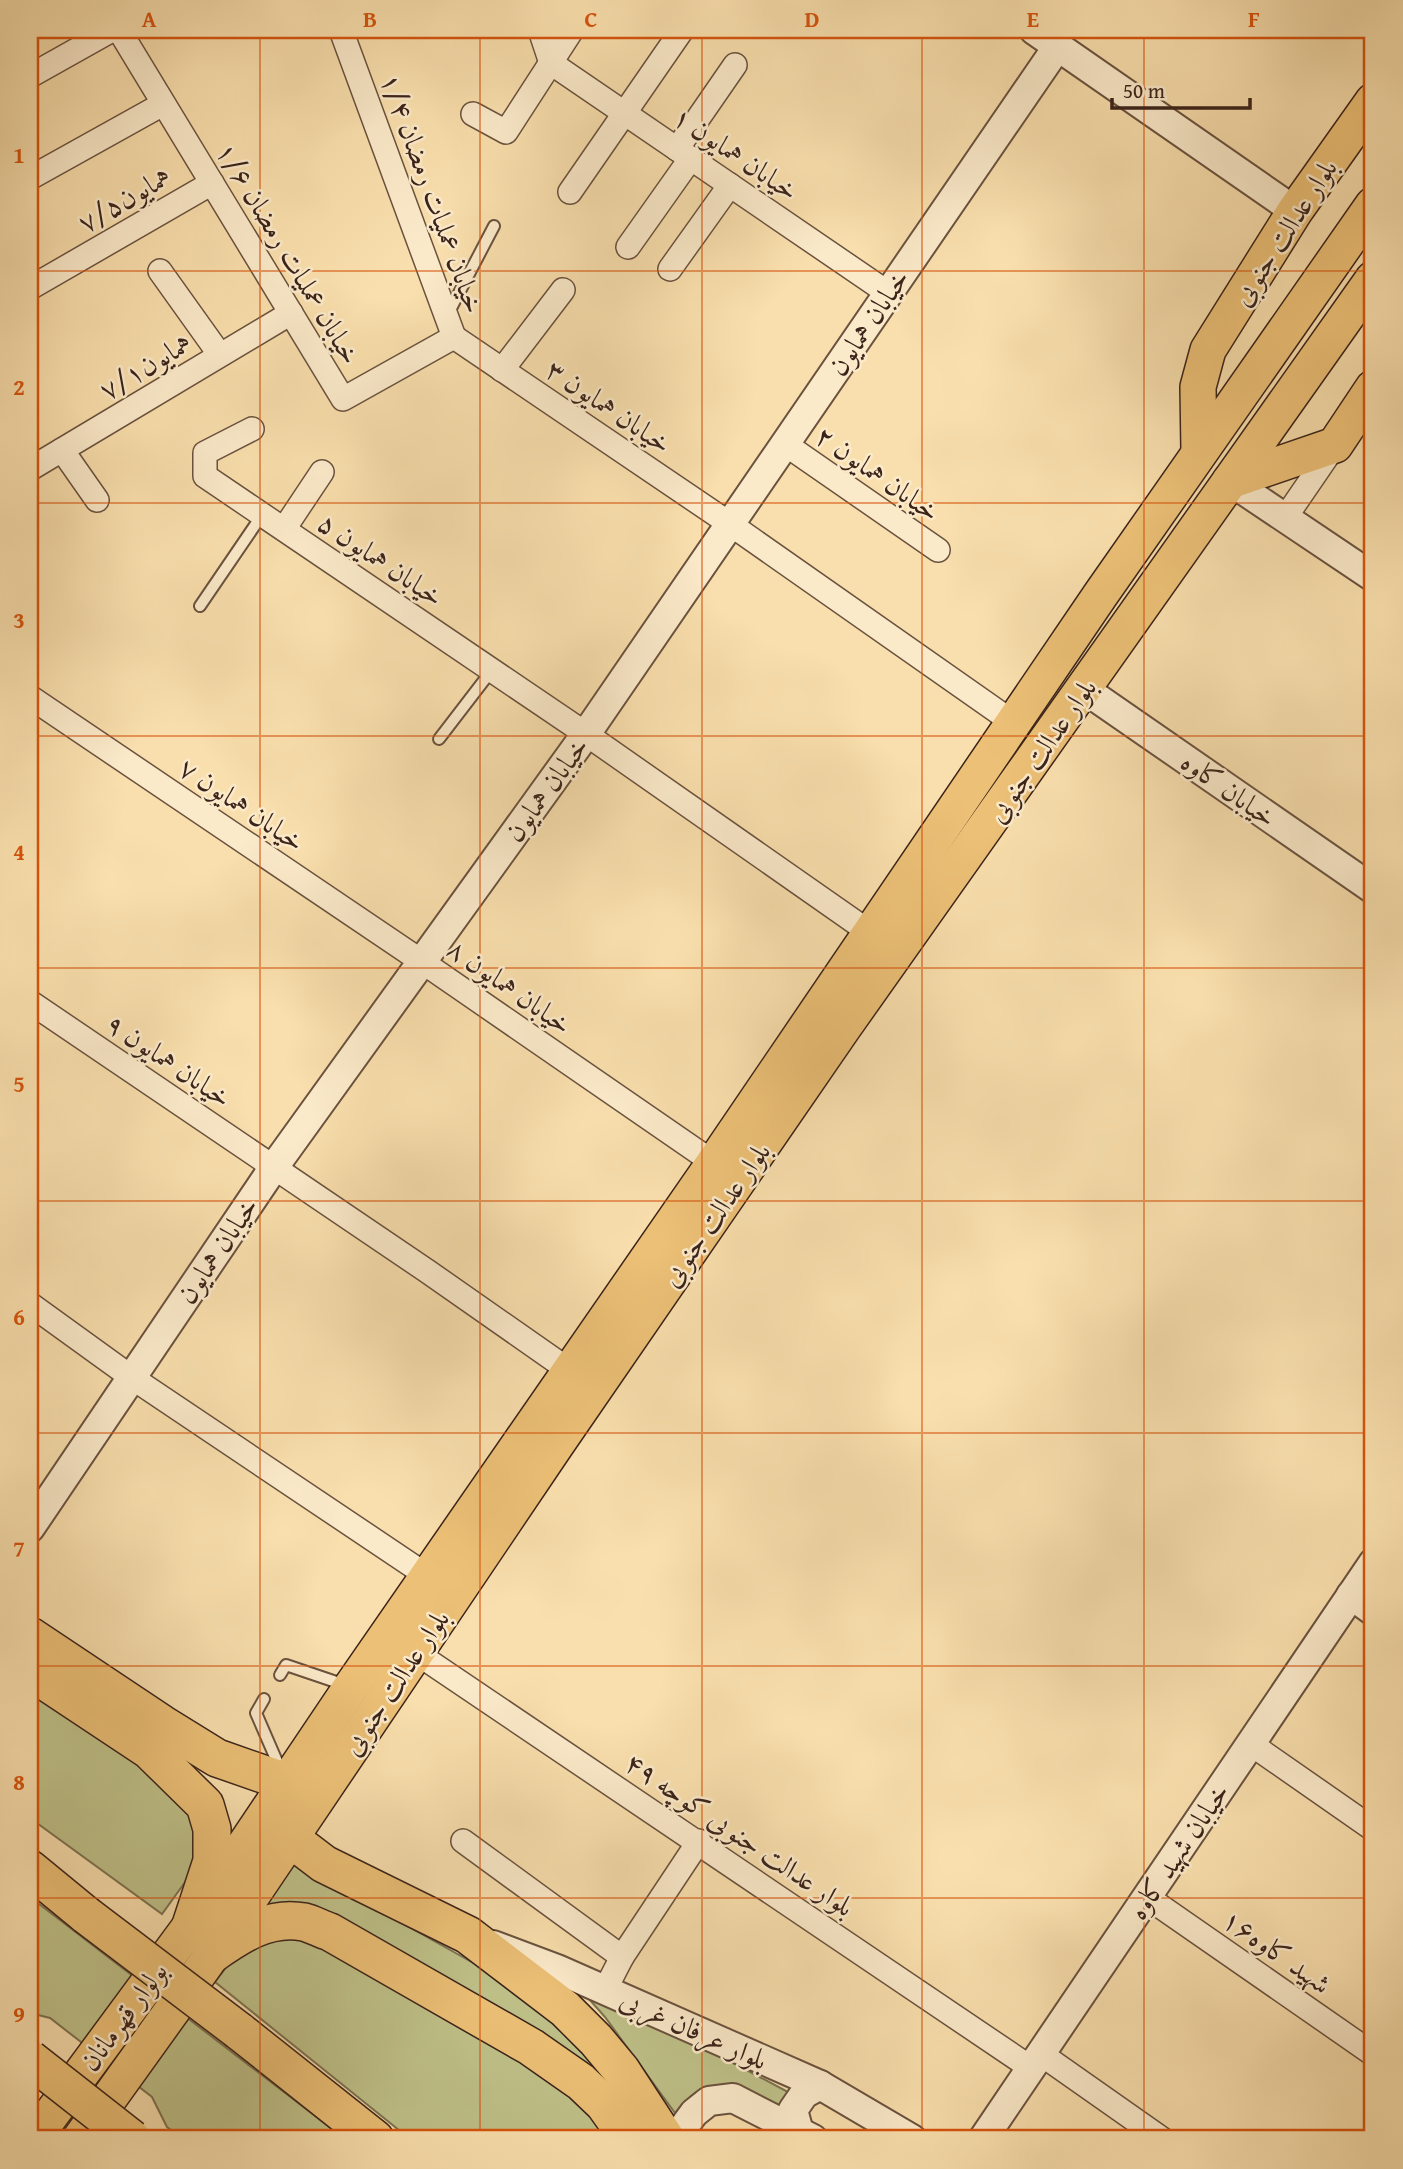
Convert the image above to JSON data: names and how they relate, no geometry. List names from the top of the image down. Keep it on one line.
{"streets":{"main road":["بلوار عدالت جنوبی","بولوار قهرمانان"],"street":["خیابان همایون ۱","خیابان عملیات رمضان ۱/۴","همایون۷/۵","خیابان عملیات رمضان ۱/۶","خیابان همایون","همایون۷/۱","خیابان همایون ۳","خیابان همایون ۲","خیابان همایون ۵","خیابان کاوه","خیابان همایون ۷","خیابان همایون ۸","خیابان همایون ۹","بلوار عدالت جنوبی کوچه ۴۹","خیابان شهید کاوه","شهید کاوه۱۶","بلوار عرفان غربی"]},"crossings":[["خیابان همایون ۱","خیابان همایون"],["خیابان عملیات رمضان ۱/۴","خیابان عملیات رمضان ۱/۶"],["خیابان عملیات رمضان ۱/۴","خیابان همایون ۳"],["همایون۷/۵","خیابان عملیات رمضان ۱/۶"],["بلوار عدالت جنوبی","خیابان همایون ۳"],["بلوار عدالت جنوبی","خیابان همایون ۵"],["بلوار عدالت جنوبی","خیابان کاوه"],["بلوار عدالت جنوبی","خیابان همایون ۸"],["بلوار عدالت جنوبی","خیابان همایون ۹"],["بلوار عدالت جنوبی","بلوار عدالت جنوبی کوچه ۴۹"],["بلوار عدالت جنوبی","بولوار قهرمانان"],["خیابان عملیات رمضان ۱/۶","همایون۷/۱"],["خیابان عملیات رمضان ۱/۶","خیابان همایون ۳"],["خیابان همایون","خیابان همایون ۳"],["خیابان همایون","خیابان همایون ۲"],["خیابان همایون","خیابان همایون ۵"],["خیابان همایون","خیابان همایون ۷"],["خیابان همایون","خیابان همایون ۸"],["خیابان همایون","خیابان همایون ۹"],["خیابان همایون ۷","خیابان همایون ۸"],["بلوار عدالت جنوبی کوچه ۴۹","خیابان شهید کاوه"],["خیابان شهید کاوه","شهید کاوه۱۶"]],"scale_bar":"50 m","grid":{"columns":["A","B","C","D","E","F"],"rows":["1","2","3","4","5","6","7","8","9"]}}
